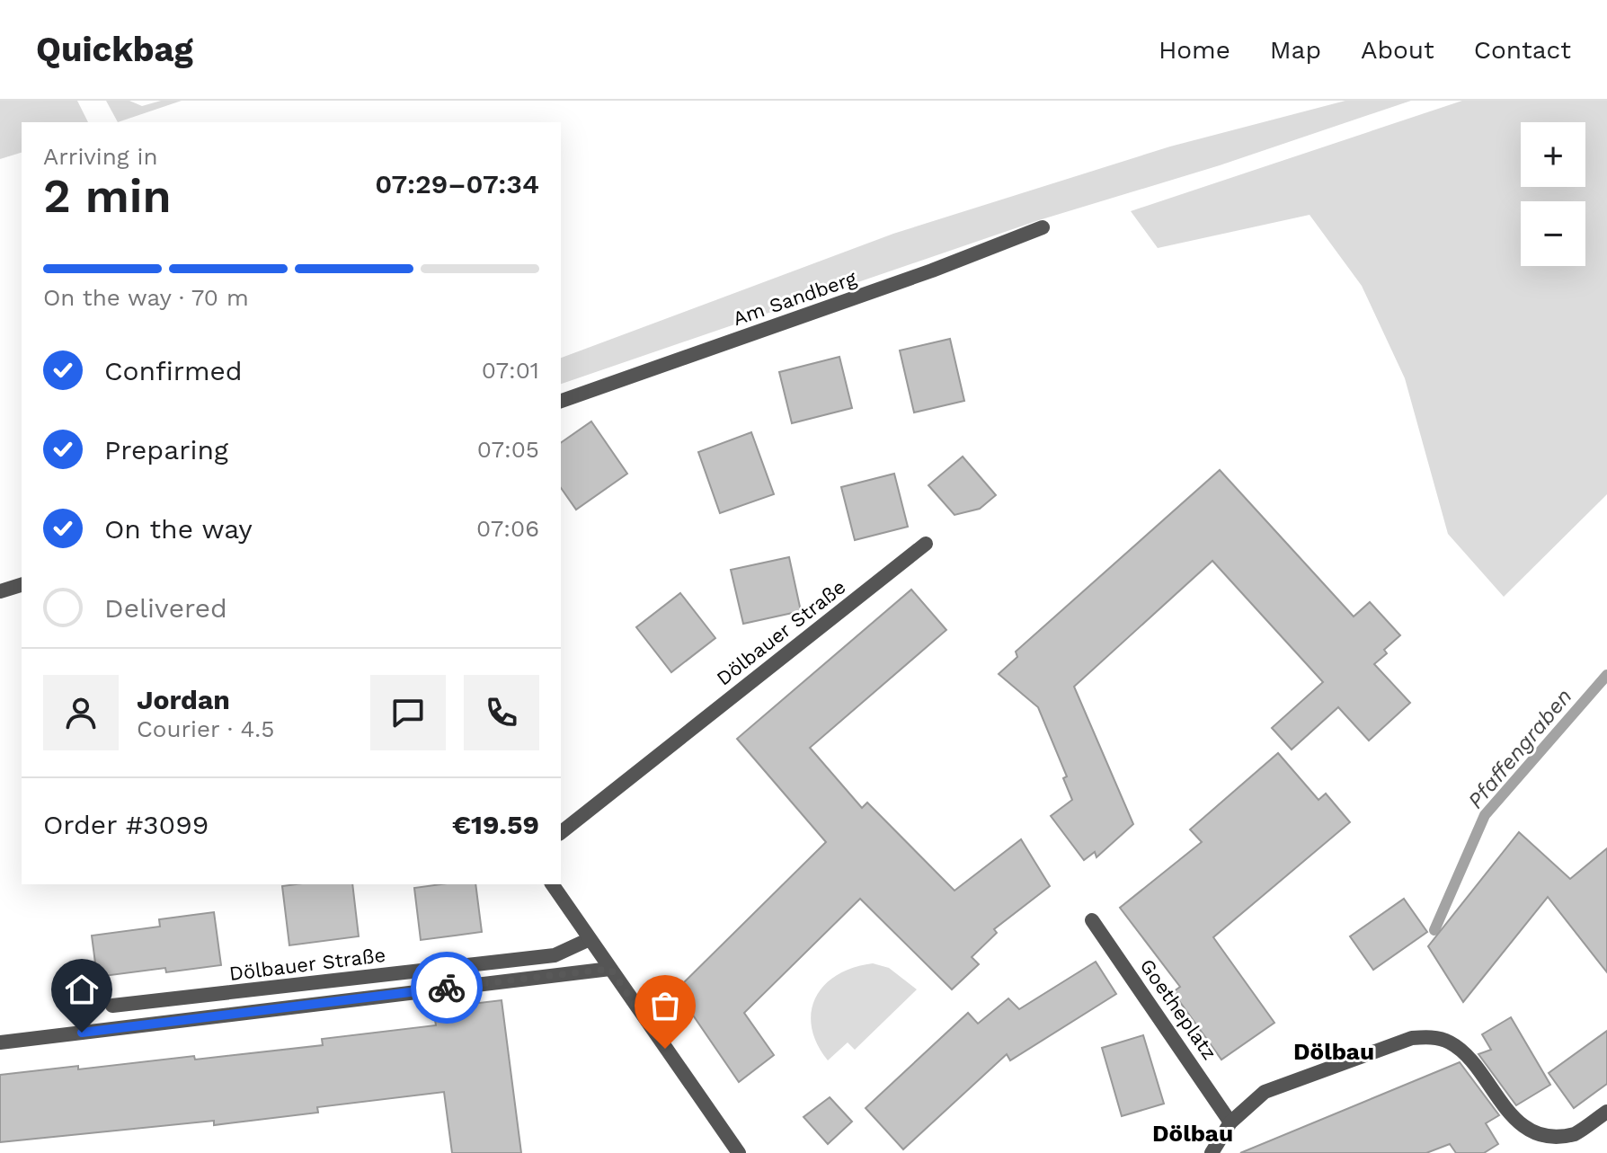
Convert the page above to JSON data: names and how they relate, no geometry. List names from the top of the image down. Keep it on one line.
{"streets":{"street":["Am Sandberg","Dölbauer Straße","Goetheplatz"]},"districts":["Dölbau","Dölbau"],"water":["Pfaffengraben"],"page":{"header":"Quickbag","nav":["Home","Map","About","Contact"],"map_buttons":["+","−"],"heading":["2 min","Arriving in","07:29–07:34"],"panel":["Jordan","Courier · 4.5","Order #3099","€19.59"],"bar":"On the way · 70 m","list":[["Confirmed","07:01"],["Preparing","07:05"],["On the way","07:06"],"Delivered"]}}
